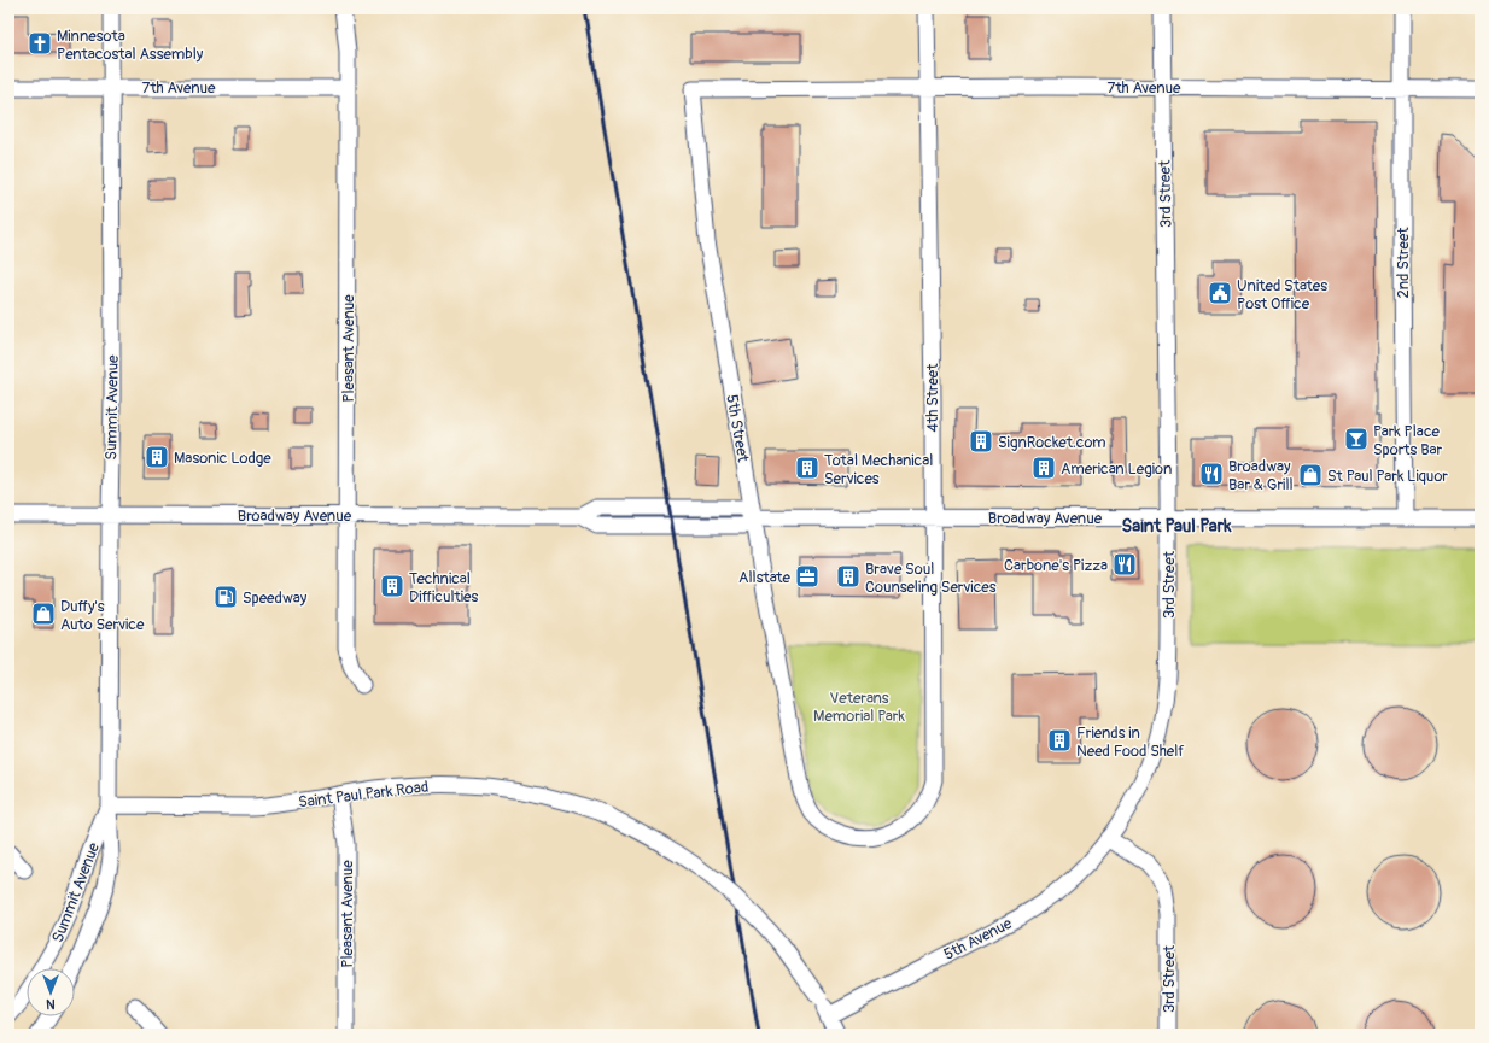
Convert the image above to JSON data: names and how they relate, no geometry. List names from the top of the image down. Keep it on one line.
{"streets":{"street":["7th Avenue","3rd Street","2nd Street","Pleasant Avenue","4th Street","Summit Avenue","5th Street","Broadway Avenue","Saint Paul Park Road","5th Avenue"]},"crossings":[["7th Avenue","3rd Street"],["7th Avenue","2nd Street"],["7th Avenue","Pleasant Avenue"],["7th Avenue","4th Street"],["7th Avenue","Summit Avenue"],["7th Avenue","5th Street"],["3rd Street","Broadway Avenue"],["3rd Street","5th Avenue"],["2nd Street","Broadway Avenue"],["Pleasant Avenue","Broadway Avenue"],["Pleasant Avenue","Saint Paul Park Road"],["4th Street","5th Street"],["4th Street","Broadway Avenue"],["Summit Avenue","Broadway Avenue"],["Summit Avenue","Saint Paul Park Road"],["5th Street","Broadway Avenue"],["Saint Paul Park Road","5th Avenue"]],"districts":["Saint Paul Park"],"parks":["Veterans Memorial Park"],"places":{"church":["Minnesota Pentacostal Assembly"],"public building":["United States Post Office"],"bar":["Park Place Sports Bar"],"building":["SignRocket.com","Masonic Lodge","Total Mechanical Services","American Legion","Brave Soul Counseling Services","Technical Difficulties","Friends in Need Food Shelf"],"restaurant":["Broadway Bar & Grill","Carbone's Pizza"],"shop":["St Paul Park Liquor","Duffy's Auto Service"],"office":["Allstate"],"fuel station":["Speedway"]},"north":"bottom"}
